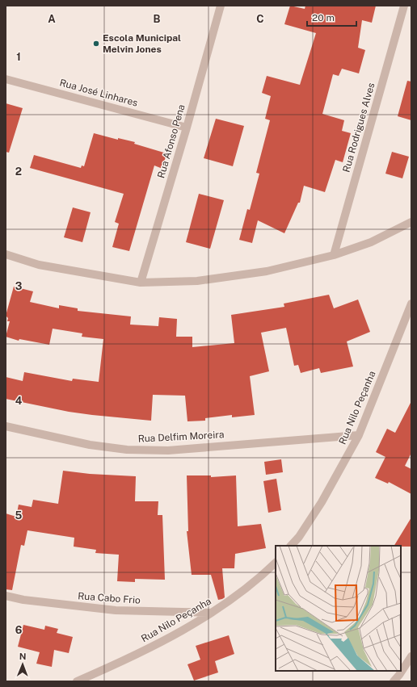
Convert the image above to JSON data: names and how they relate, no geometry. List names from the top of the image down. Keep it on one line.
{"streets":{"street":["Rua José Linhares","Rua Rodrigues Alves","Rua Afonso Pena","Rua Nilo Peçanha","Rua Delfim Moreira","Rua Cabo Frio"]},"crossings":[["Rua José Linhares","Rua Afonso Pena"],["Rua Nilo Peçanha","Rua Delfim Moreira"],["Rua Nilo Peçanha","Rua Cabo Frio"]],"places":["Escola Municipal Melvin Jones"],"scale_bar":"20 m","north":"top","grid":{"columns":["A","B","C"],"rows":["1","2","3","4","5","6"]}}
